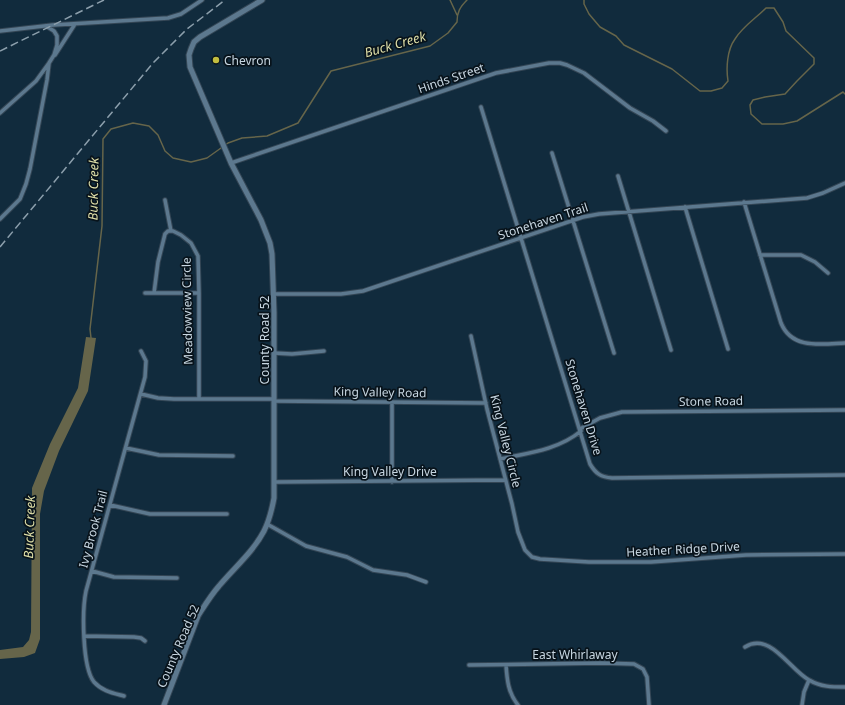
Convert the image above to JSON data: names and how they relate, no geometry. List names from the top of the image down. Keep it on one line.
{"streets":{"street":["Hinds Street","Stonehaven Trail","Meadowview Circle","County Road 52","King Valley Road","Stone Road","Stonehaven Drive","King Valley Circle","King Valley Drive","Ivy Brook Trail","Heather Ridge Drive","East Whirlaway"]},"crossings":[["Hinds Street","County Road 52"],["Stonehaven Trail","County Road 52"],["Stonehaven Trail","Stonehaven Drive"],["Meadowview Circle","King Valley Road"],["County Road 52","King Valley Road"],["County Road 52","King Valley Drive"],["King Valley Road","King Valley Circle"],["King Valley Road","Ivy Brook Trail"],["Stone Road","Stonehaven Drive"],["Stone Road","King Valley Circle"],["King Valley Circle","King Valley Drive"],["King Valley Circle","Heather Ridge Drive"]],"water":["Buck Creek"],"places":["Chevron"]}
